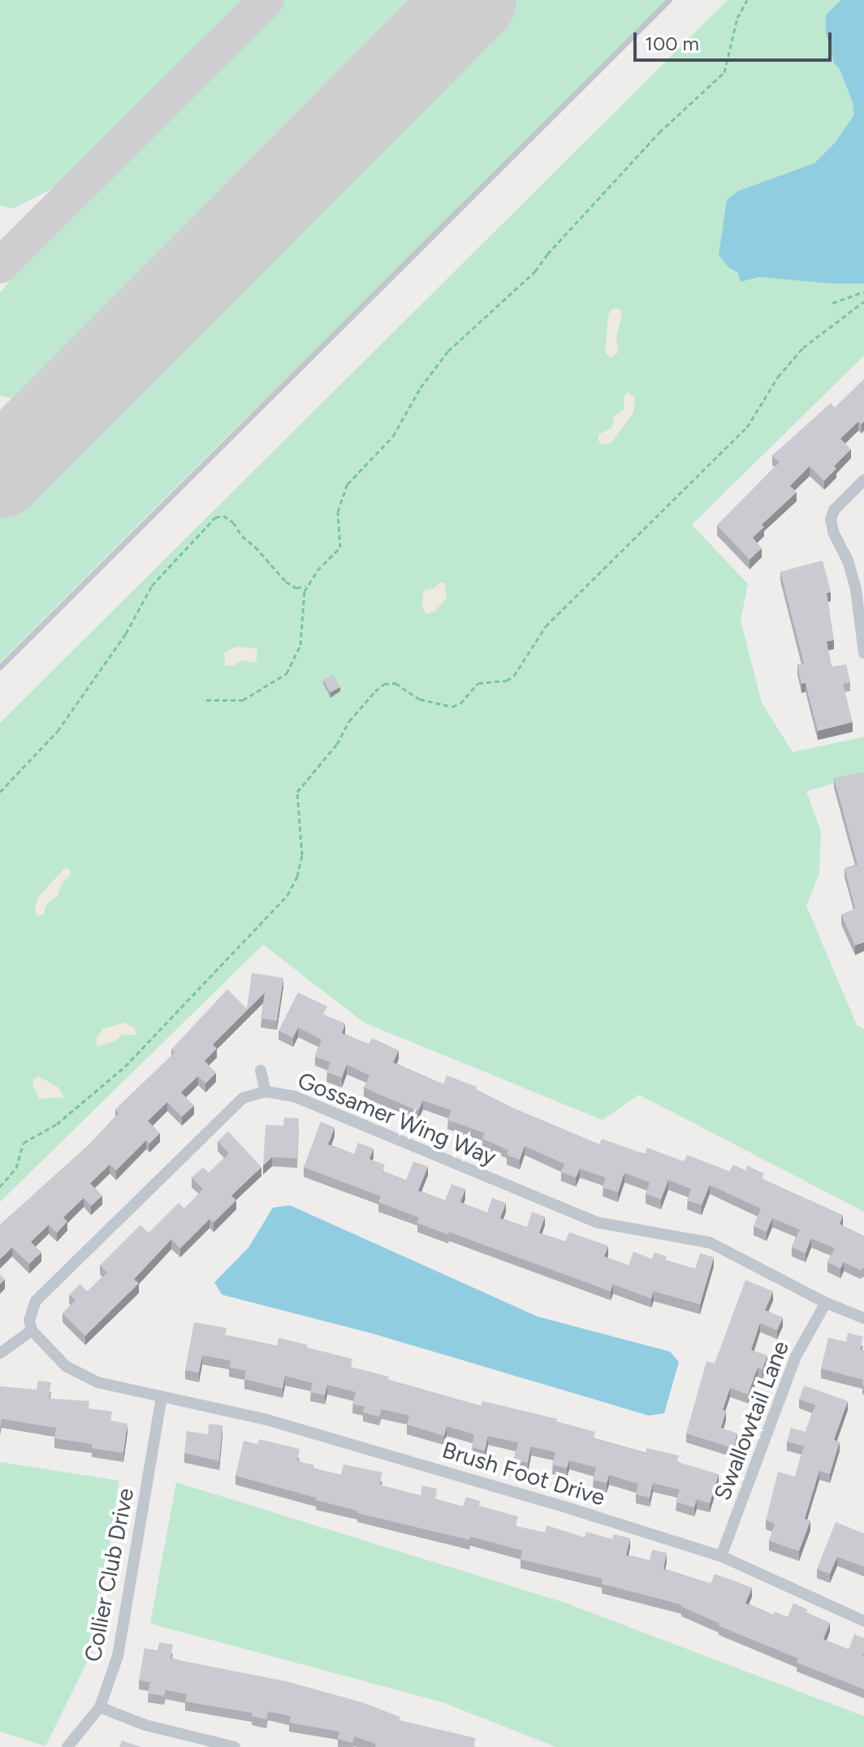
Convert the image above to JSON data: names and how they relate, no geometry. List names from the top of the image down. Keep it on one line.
{"streets":{"street":["Gossamer Wing Way","Swallowtail Lane","Brush Foot Drive","Collier Club Drive"]},"crossings":[["Gossamer Wing Way","Swallowtail Lane"],["Swallowtail Lane","Brush Foot Drive"],["Brush Foot Drive","Collier Club Drive"]],"scale_bar":"100 m"}
